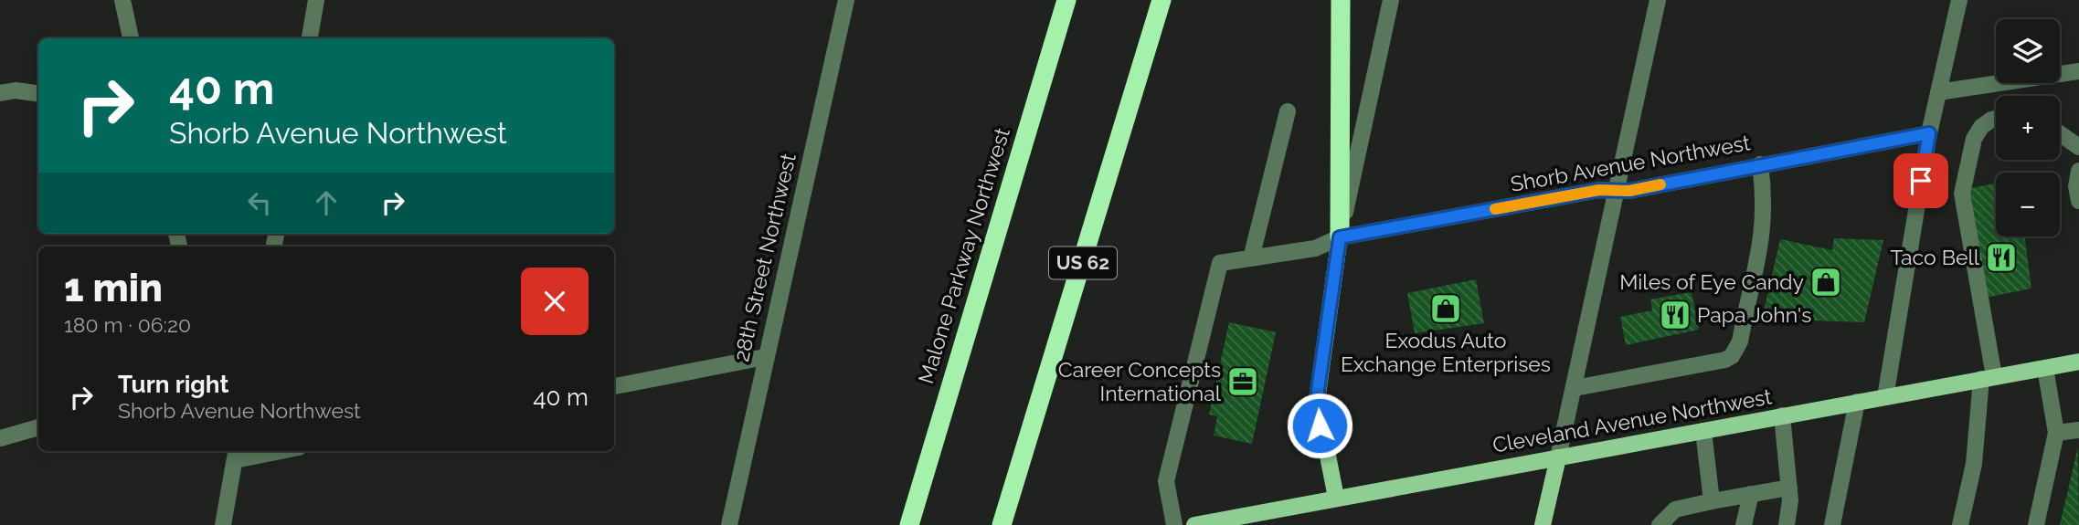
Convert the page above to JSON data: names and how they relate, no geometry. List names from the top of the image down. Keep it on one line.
{"streets":{"highway":["Malone Parkway Northwest","US 62"],"main road":["Cleveland Avenue Northwest"],"street":["Shorb Avenue Northwest","28th Street Northwest"]},"places":{"restaurant":["Taco Bell","Papa John's"],"shop":["Miles of Eye Candy","Exodus Auto Exchange Enterprises"],"office":["Career Concepts International"]},"page":{"map_buttons":["+","−"],"turn":["40 m","Shorb Avenue Northwest"],"heading":["1 min","180 m · 06:20"],"list":[{"name":"Turn right","note":"Shorb Avenue Northwest","value":"40 m"}]}}
